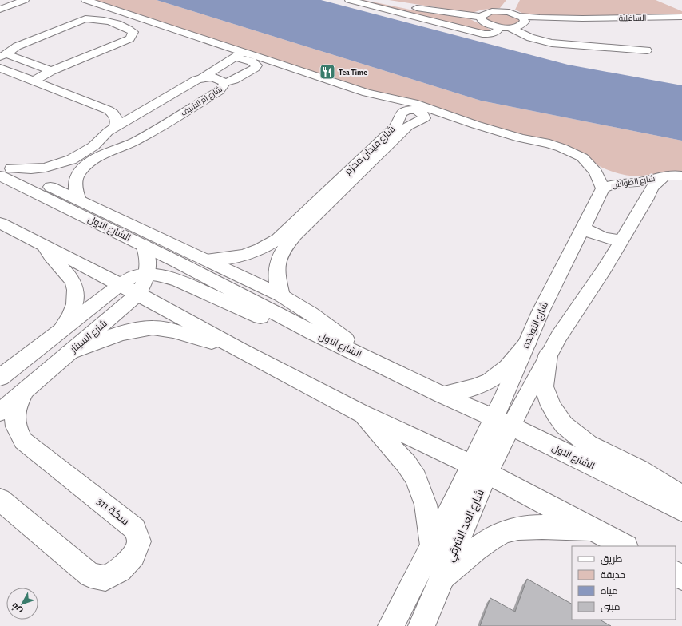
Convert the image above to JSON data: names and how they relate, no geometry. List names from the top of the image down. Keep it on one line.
{"streets":{"street":["السافلية","شارع ام الشيف","شارع ميدان محزم","شارع الطواش","الشارع الاول","شارع النوخده","شارع السينار","سكة 311","شارع العد الشرقي"]},"crossings":[["شارع ام الشيف","الشارع الاول"],["شارع الطواش","شارع النوخده"],["الشارع الاول","شارع النوخده"],["الشارع الاول","شارع السينار"],["الشارع الاول","شارع العد الشرقي"],["شارع النوخده","شارع العد الشرقي"],["شارع السينار","سكة 311"]],"places":{"restaurant":["Tea Time"]},"legend":["طريق","حديقة","مياه","مبنى"],"north":"bottom left"}
